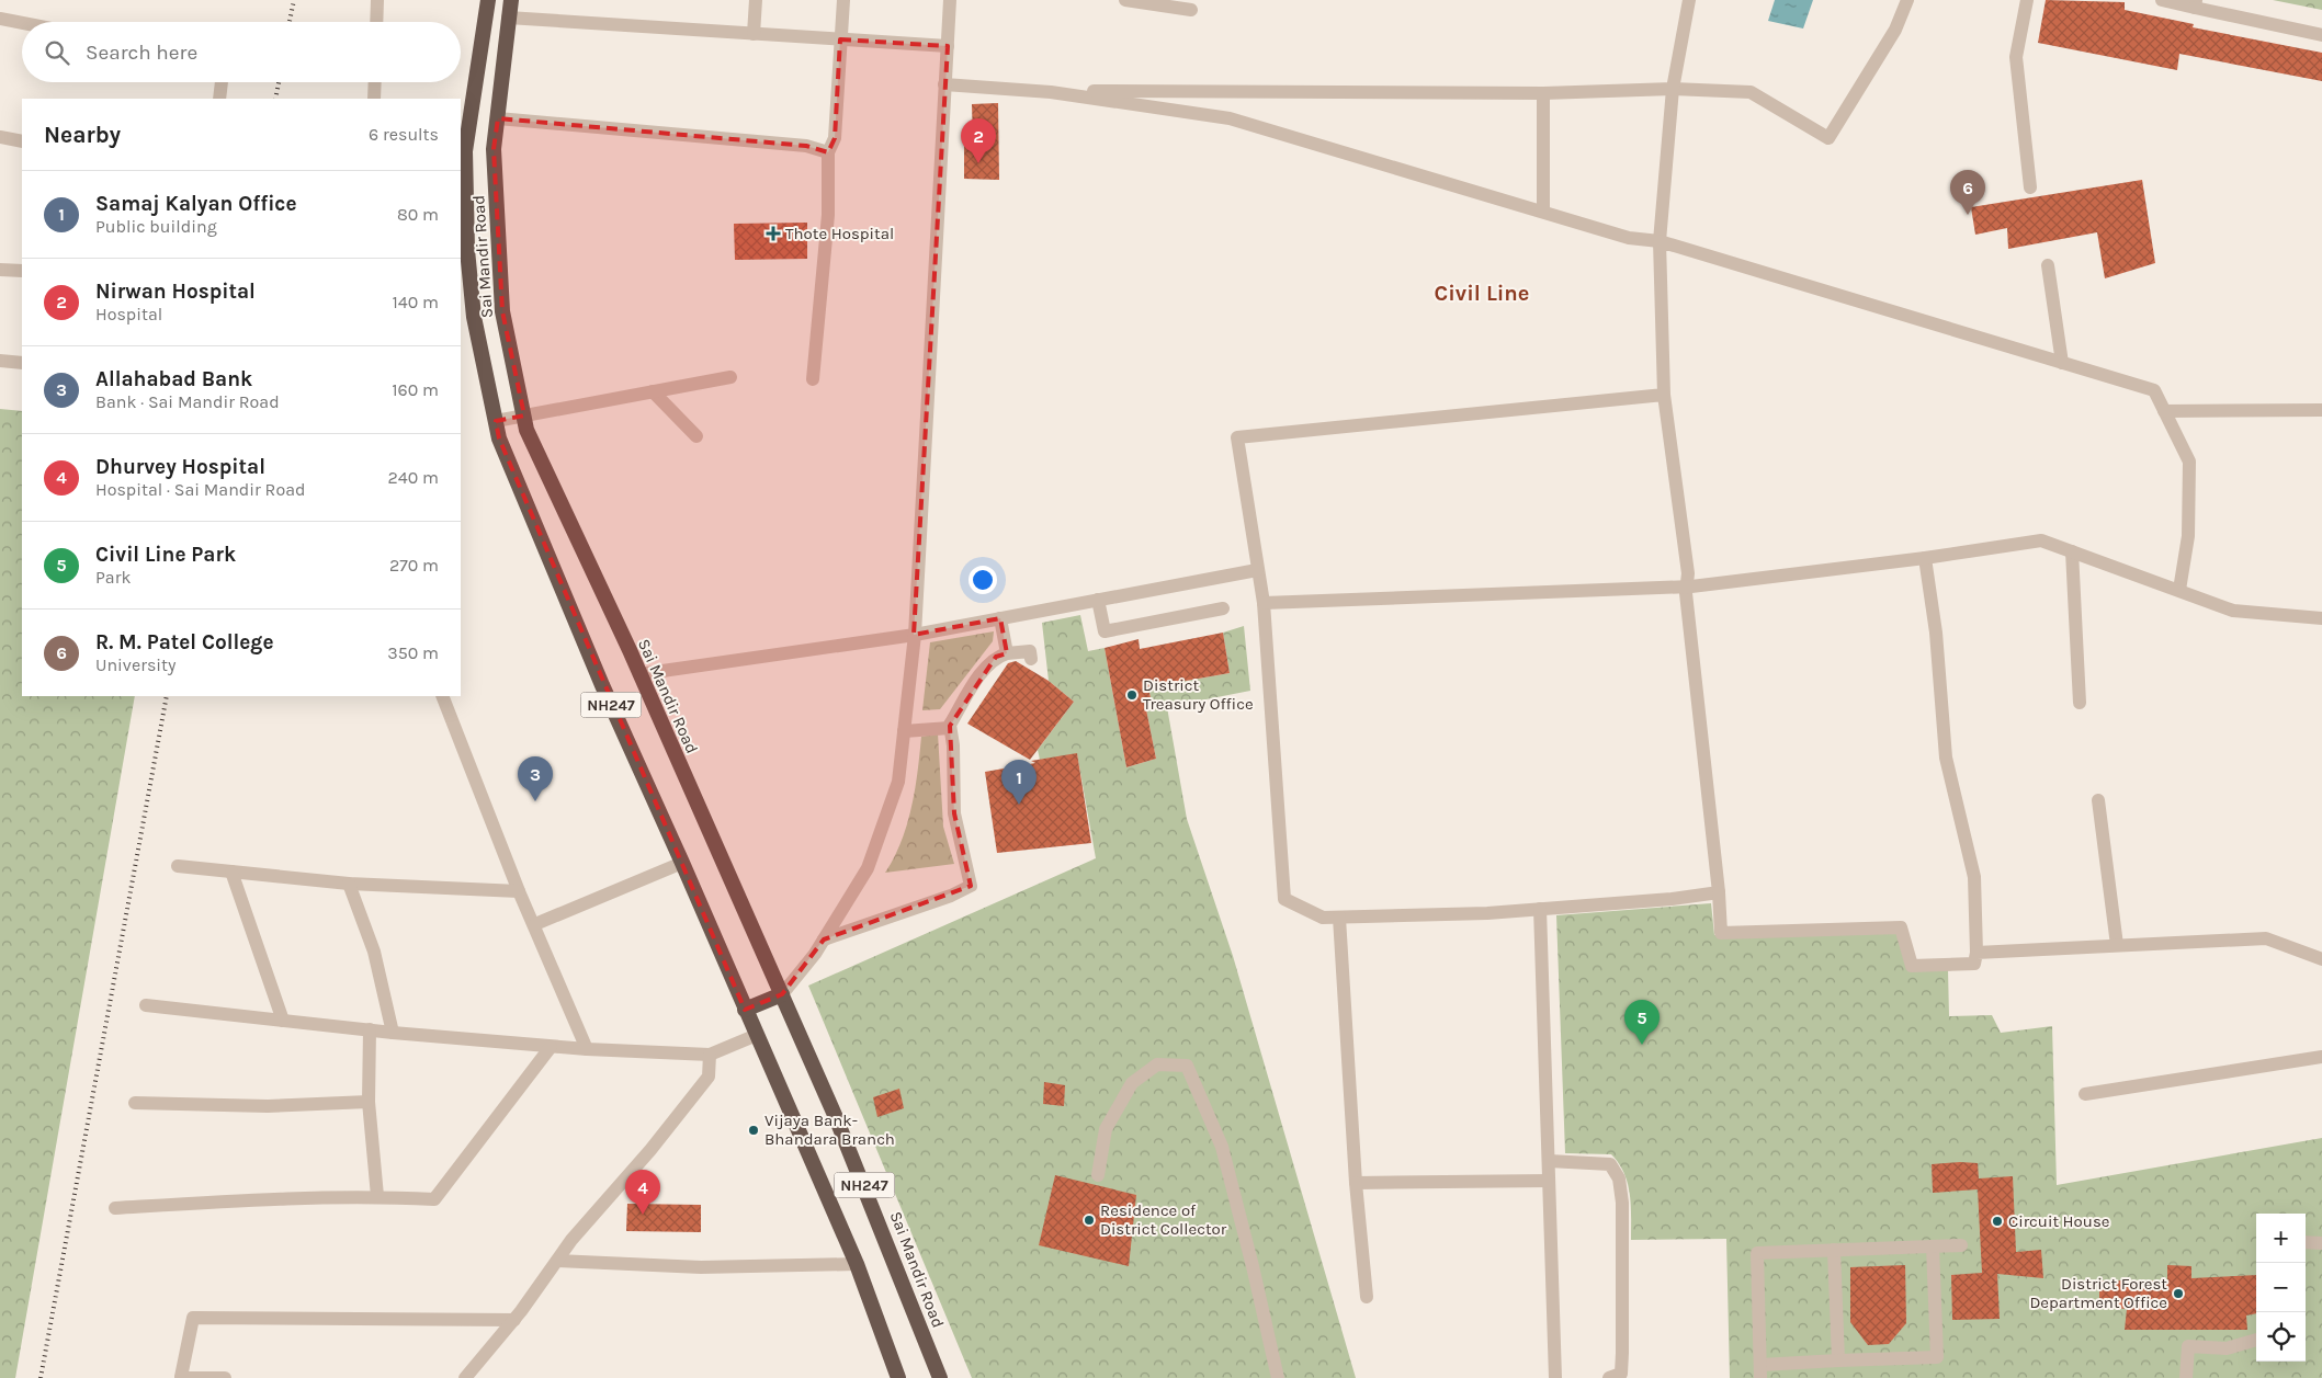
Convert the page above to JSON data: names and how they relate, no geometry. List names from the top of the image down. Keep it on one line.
{"streets":{"highway":["Sai Mandir Road","NH247"]},"districts":["Civil Line"],"places":{"health":["Thote Hospital"],"other":["District Treasury Office","Vijaya Bank- Bhandara Branch","Residence of District Collector","Circuit House","District Forest Department Office"]},"page":{"search":"Search here","heading":["Nearby","6 results"],"pins":["2","6","3","1","5","4"],"list":[{"mark":"1","name":"Samaj Kalyan Office","note":"Public building","value":"80 m"},{"mark":"2","name":"Nirwan Hospital","note":"Hospital","value":"140 m"},{"mark":"3","name":"Allahabad Bank","note":"Bank · Sai Mandir Road","value":"160 m"},{"mark":"4","name":"Dhurvey Hospital","note":"Hospital · Sai Mandir Road","value":"240 m"},{"mark":"5","name":"Civil Line Park","note":"Park","value":"270 m"},{"mark":"6","name":"R. M. Patel College","note":"University","value":"350 m"}],"map_buttons":["+","−"]}}
